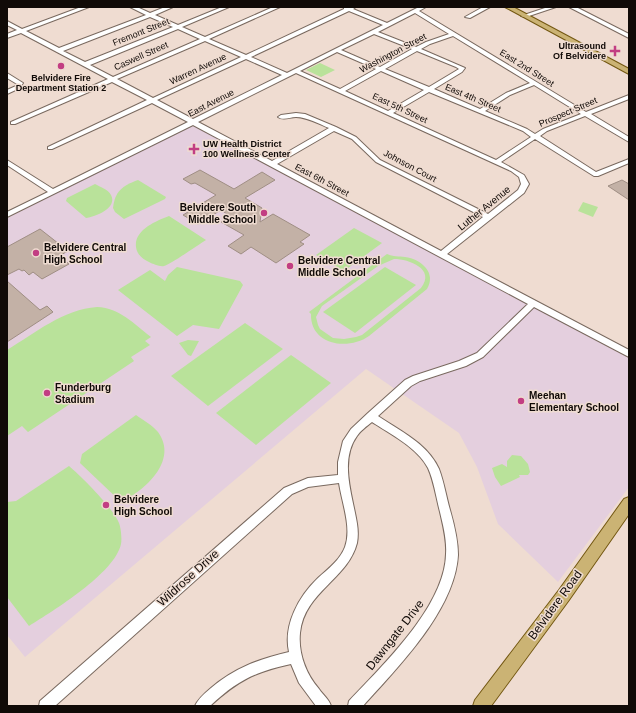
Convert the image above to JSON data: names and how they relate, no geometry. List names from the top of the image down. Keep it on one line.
{"streets":{"main road":["Belvidere Road"],"street":["Fremont Street","Washington Street","Caswell Street","East 2nd Street","Warren Avenue","East 4th Street","East Avenue","East 5th Street","Prospect Street","Johnson Court","East 6th Street","Luther Avenue","Wildrose Drive","Dawngate Drive"]},"crossings":[["Fremont Street","East 6th Street"],["Washington Street","East 2nd Street"],["Washington Street","East 4th Street"],["Washington Street","East 5th Street"],["Caswell Street","East 6th Street"],["East 2nd Street","East Avenue"],["East 2nd Street","Prospect Street"],["Warren Avenue","East 6th Street"],["East 4th Street","East Avenue"],["East 4th Street","Prospect Street"],["East Avenue","East 5th Street"],["East Avenue","East 6th Street"],["East 5th Street","Prospect Street"],["East 5th Street","Luther Avenue"],["Prospect Street","Luther Avenue"],["Johnson Court","Luther Avenue"],["East 6th Street","Luther Avenue"]],"places":{"health":["Ultrasound Of Belvidere","UW Health District 100 Wellness Center"],"other":["Belvidere Fire Department Station 2","Belvidere South Middle School","Belvidere Central High School","Belvidere Central Middle School","Funderburg Stadium","Meehan Elementary School","Belvidere High School"]}}
